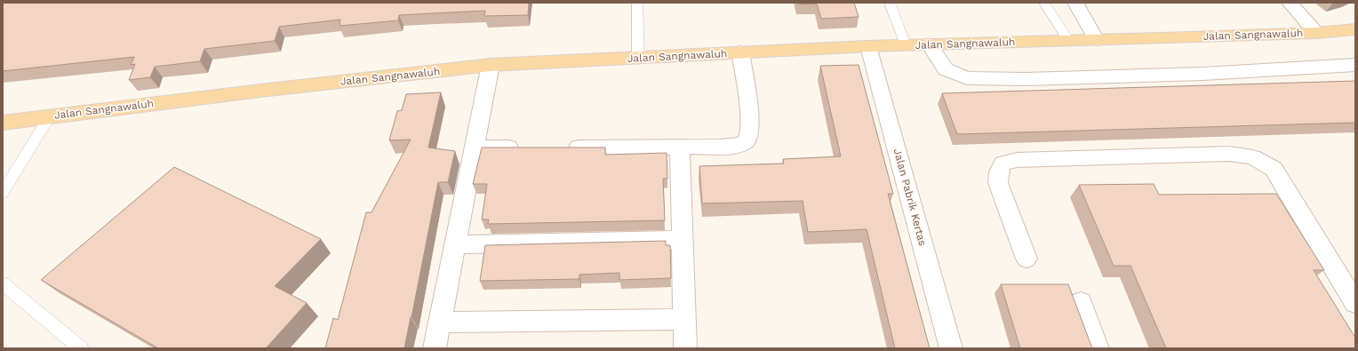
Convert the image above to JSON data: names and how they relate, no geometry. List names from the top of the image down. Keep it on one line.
{"streets":{"main road":["Jalan Sangnawaluh"],"street":["Jalan Pabrik Kertas"]},"crossings":[["Jalan Sangnawaluh","Jalan Pabrik Kertas"]]}
